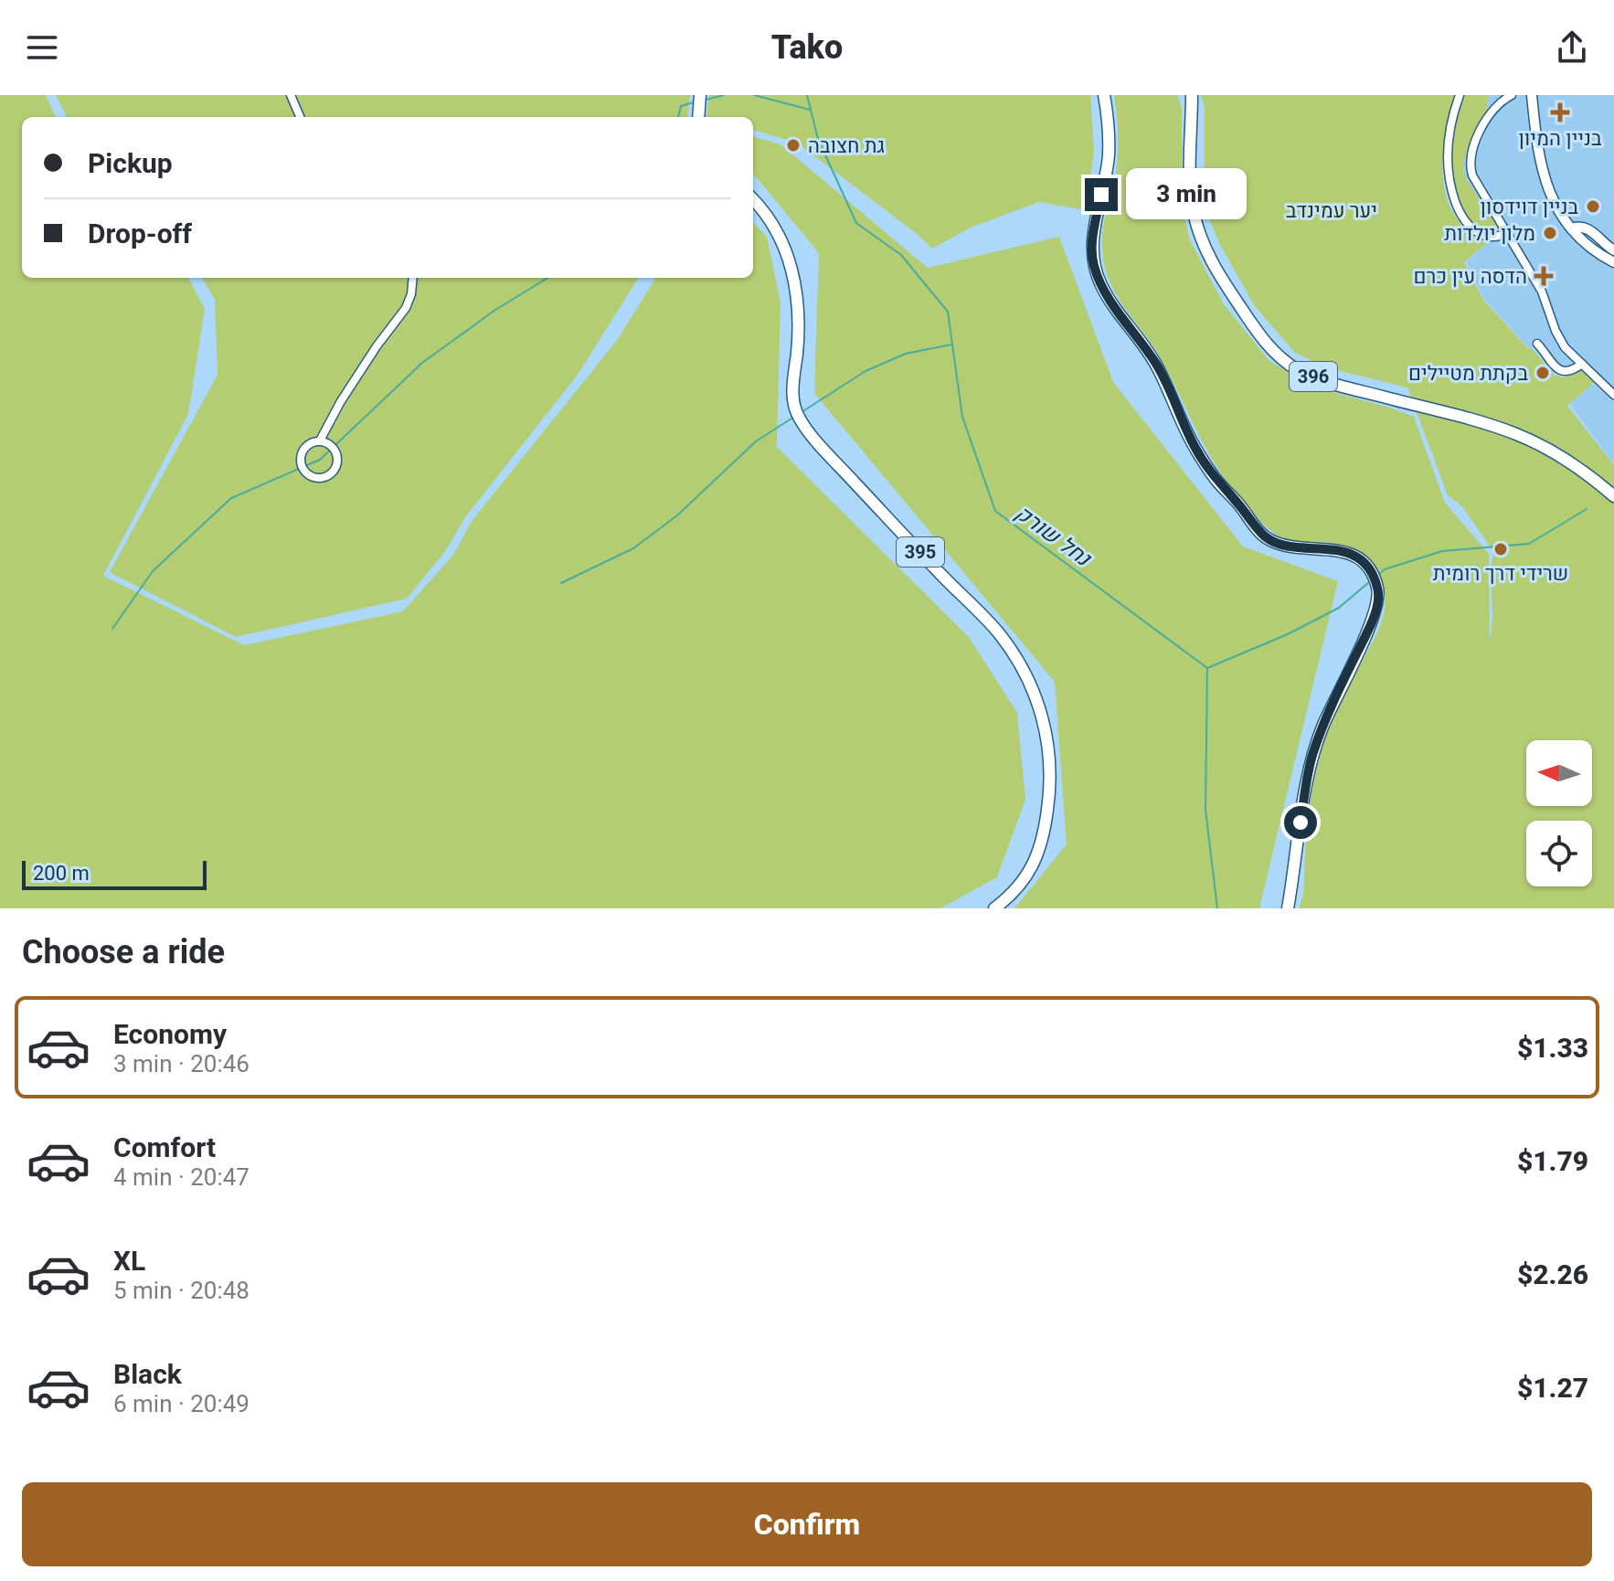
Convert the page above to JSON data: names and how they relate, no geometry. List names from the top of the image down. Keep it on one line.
{"streets":{"main road":["396","395"]},"water":["נחל שורק"],"parks":["יער עמינדב"],"places":{"health":["בניין המיון","הדסה עין כרם"],"other":["גת חצובה","בניין דוידסון","מלון יולדות","בקתת מטיילים","שרידי דרך רומית"]},"scale_bar":"200 m","north":"left","page":{"header":"Tako","banner":["Pickup","Drop-off"],"bubble":"3 min","scale":"200 m","heading":"Choose a ride","list":[{"name":"Economy","note":"3 min · 20:46","value":"$1.33"},{"name":"Comfort","note":"4 min · 20:47","value":"$1.79"},{"name":"XL","note":"5 min · 20:48","value":"$2.26"},{"name":"Black","note":"6 min · 20:49","value":"$1.27"}],"buttons":"Confirm"}}
